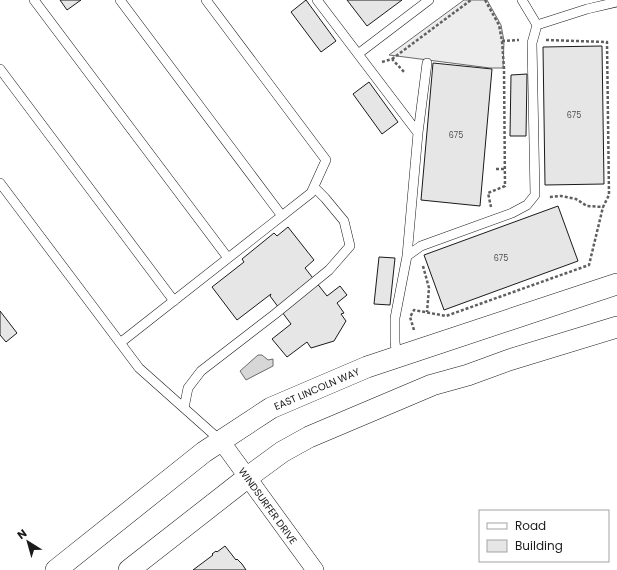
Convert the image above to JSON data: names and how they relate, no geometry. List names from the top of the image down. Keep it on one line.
{"streets":{"street":["EAST LINCOLN WAY","WINDSURFER DRIVE"]},"crossings":[["EAST LINCOLN WAY","WINDSURFER DRIVE"]],"house_numbers":["675","675","675"],"legend":["Road","Building"],"north":"top left"}
